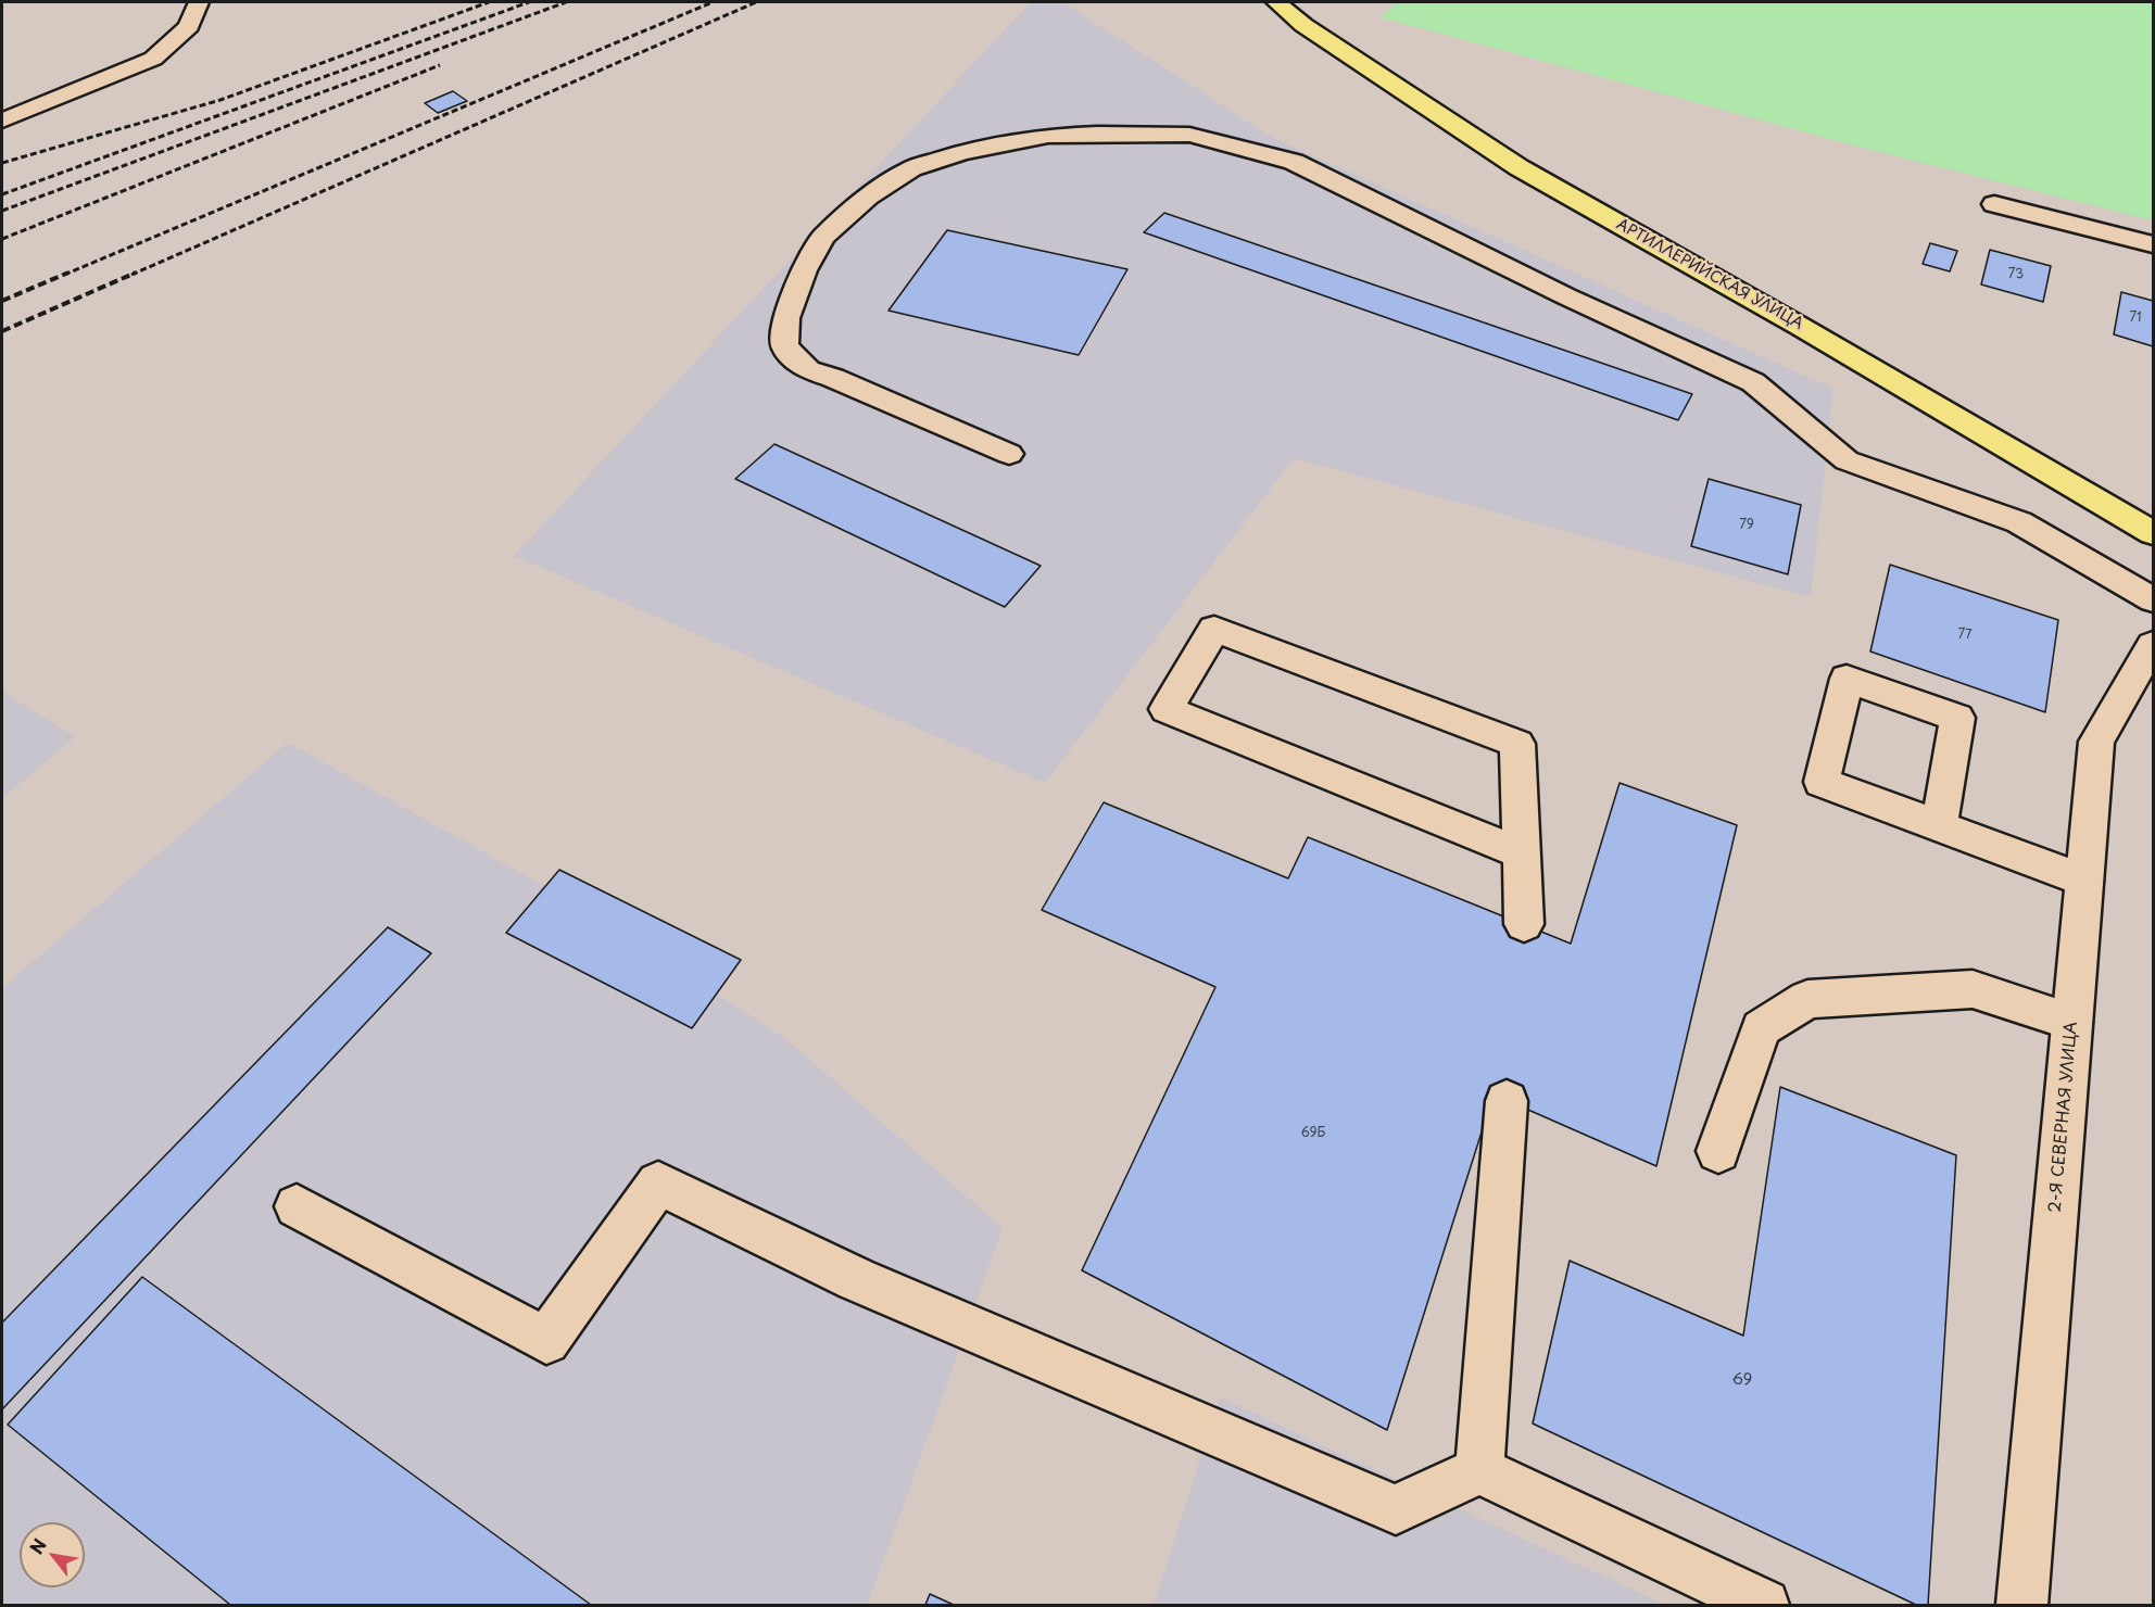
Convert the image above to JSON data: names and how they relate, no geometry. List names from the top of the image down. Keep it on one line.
{"streets":{"main road":["АРТИЛЛЕРИЙСКАЯ УЛИЦА"],"street":["2-Я СЕВЕРНАЯ УЛИЦА"]},"house_numbers":["73","71","79","77","69Б","69"],"north":"top left"}
